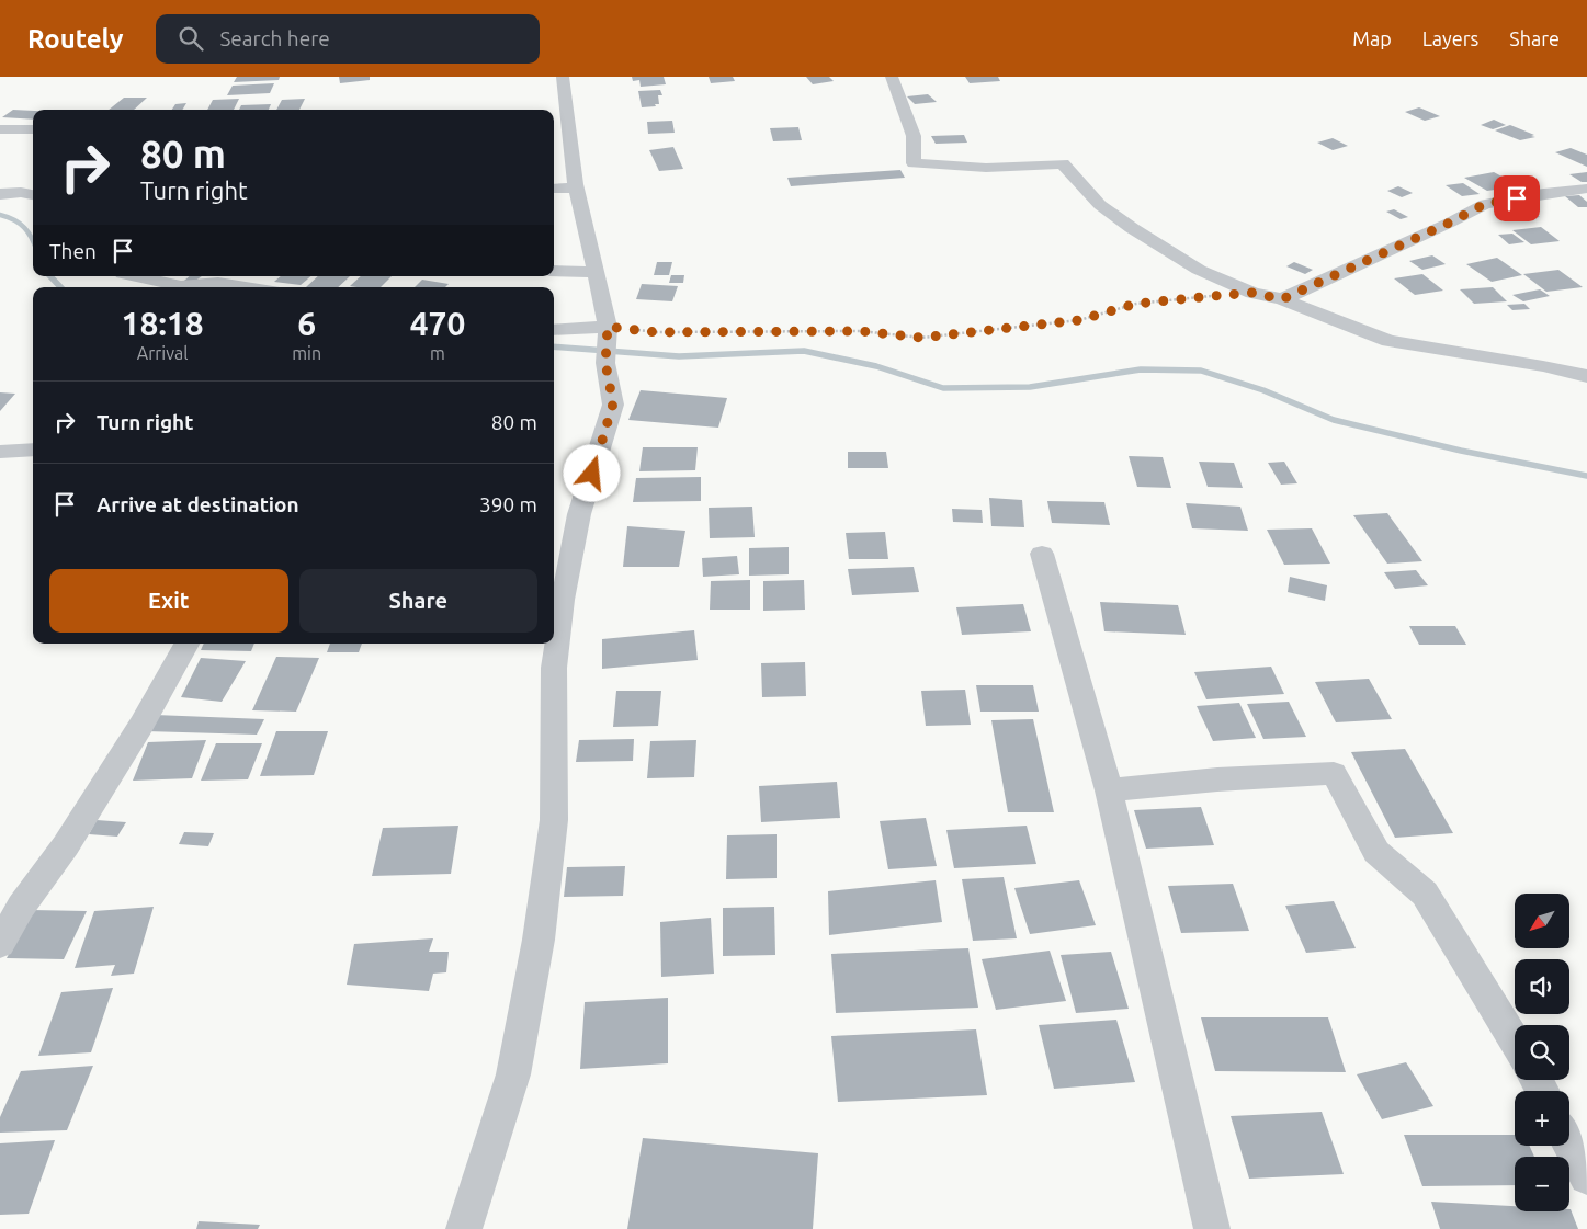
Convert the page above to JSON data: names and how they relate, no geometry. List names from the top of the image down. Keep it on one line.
{"north":"bottom left","page":{"header":"Routely","search":"Search here","nav":["Map","Layers","Share"],"turn":["80 m","Turn right"],"then":"Then","eta":["18:18","Arrival","6","min","470","m"],"list":[{"name":"Turn right","value":"80 m"},{"name":"Arrive at destination","value":"390 m"}],"buttons":["Exit","Share"],"map_buttons":["+","−"]}}
